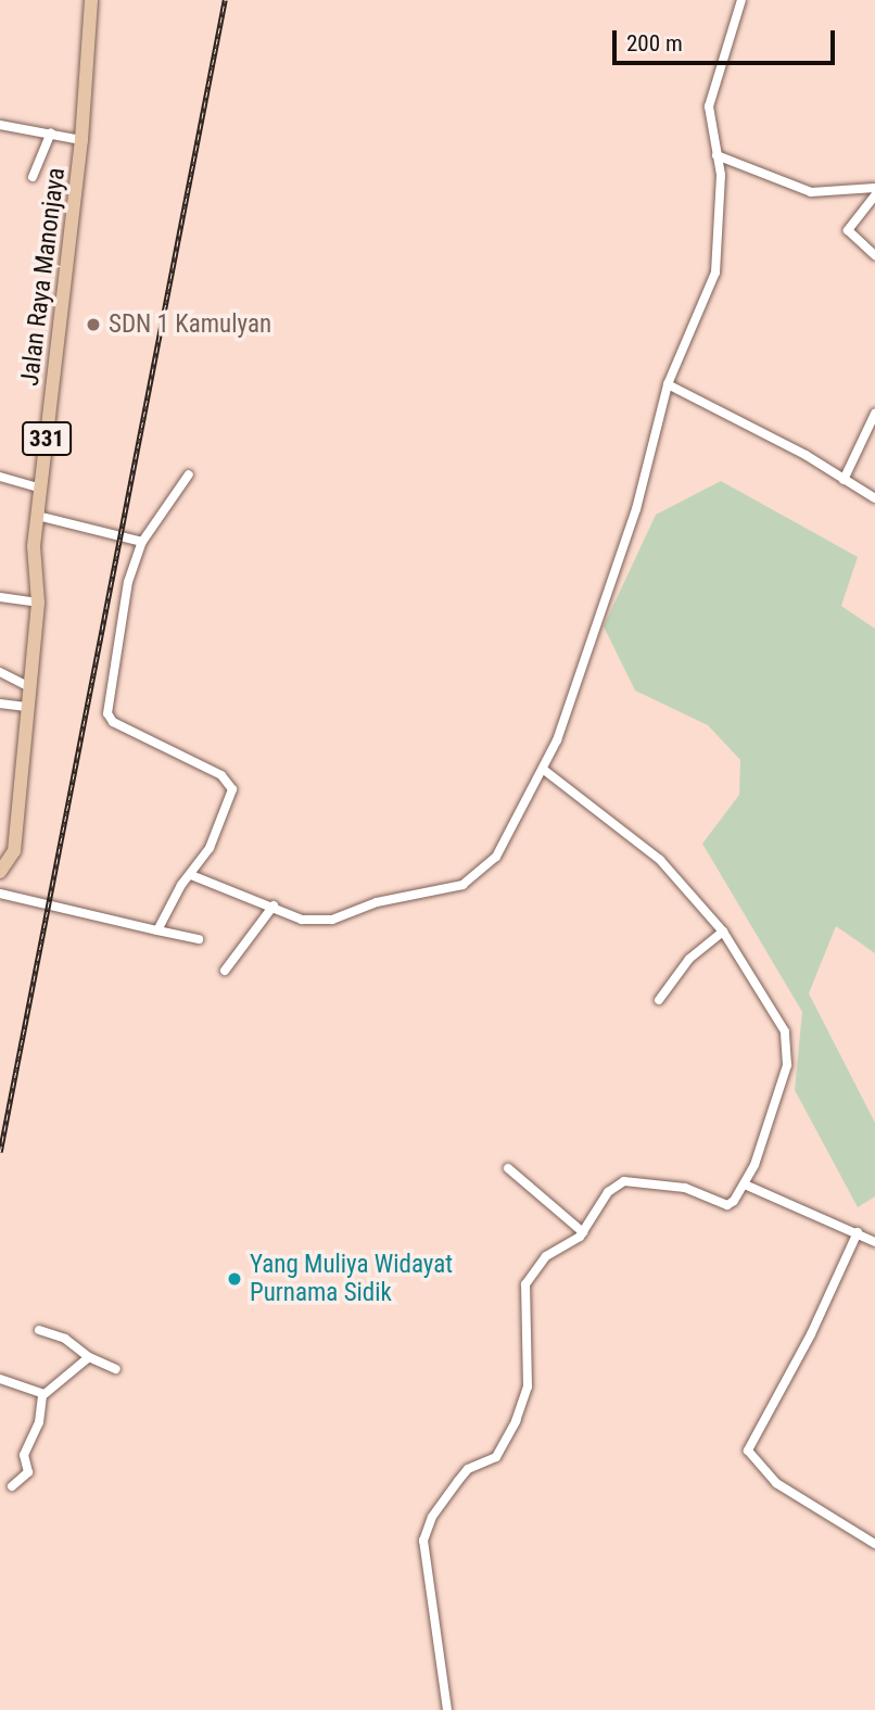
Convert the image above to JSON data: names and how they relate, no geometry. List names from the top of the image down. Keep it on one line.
{"streets":{"main road":["Jalan Raya Manonjaya","331"]},"places":["SDN 1 Kamulyan","Yang Muliya Widayat Purnama Sidik"],"scale_bar":"200 m"}
